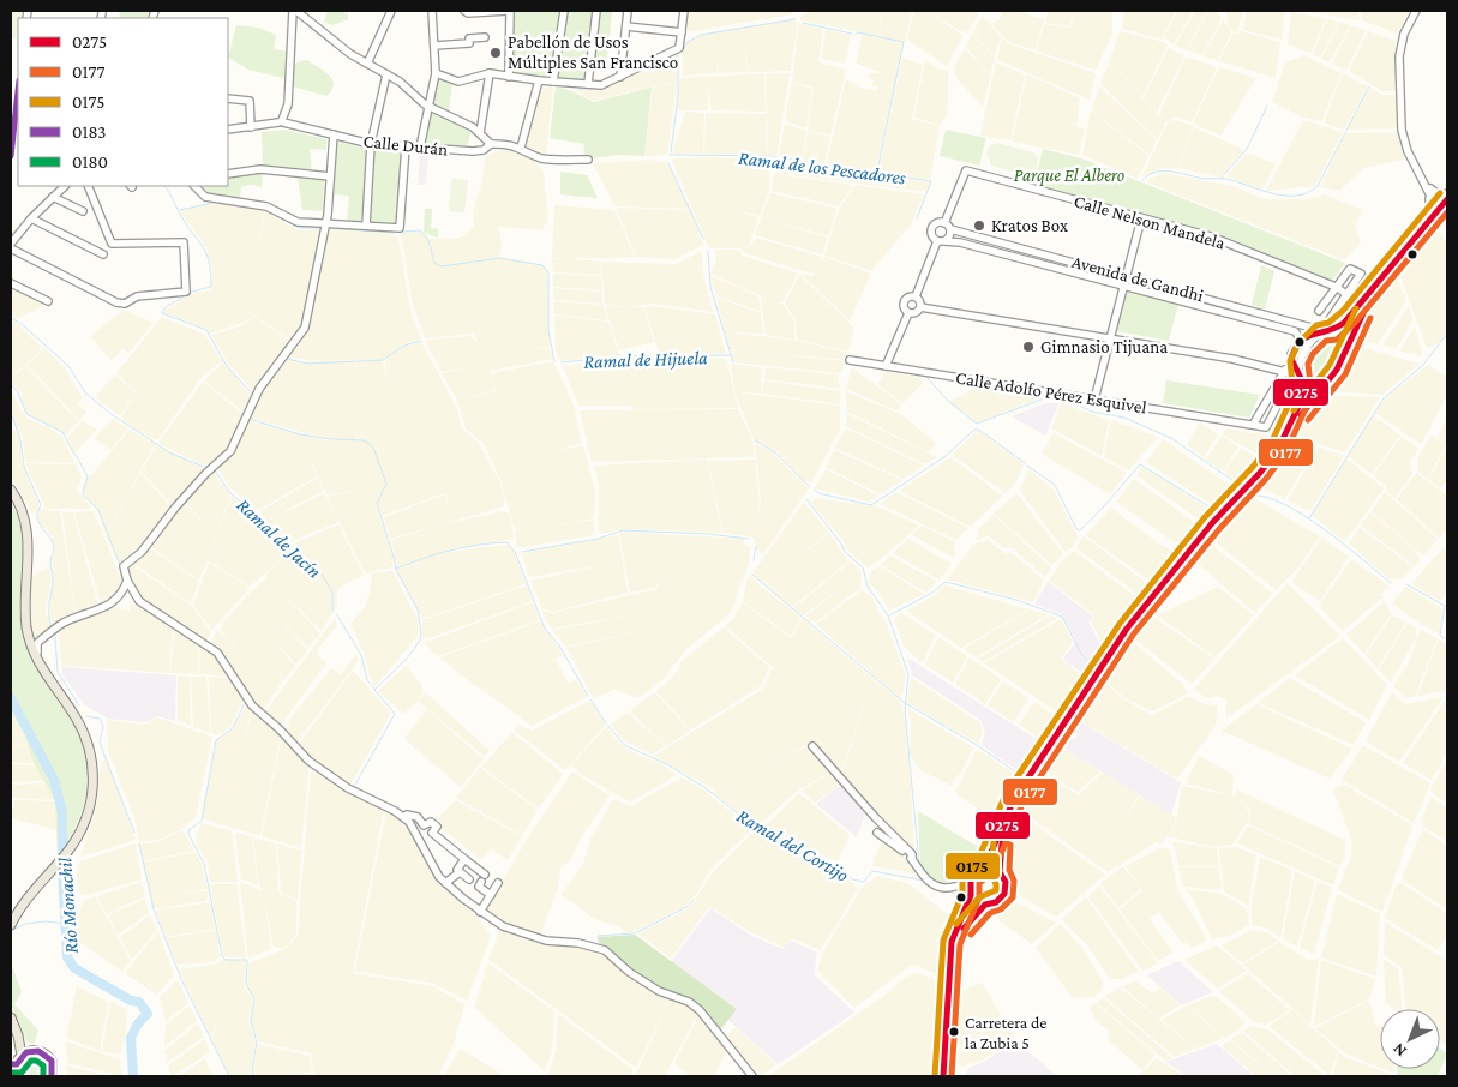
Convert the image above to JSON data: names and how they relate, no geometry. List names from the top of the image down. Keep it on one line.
{"streets":{"street":["Calle Durán","Calle Nelson Mandela","Avenida de Gandhi","Calle Adolfo Pérez Esquivel"]},"crossings":[["Calle Nelson Mandela","Avenida de Gandhi"]],"water":["Ramal de los Pescadores","Ramal de Hijuela","Ramal de Jacín","Ramal del Cortijo","Río Monachil"],"parks":["Parque El Albero"],"places":["Pabellón de Usos Múltiples San Francisco","Kratos Box","Gimnasio Tijuana","Carretera de la Zubia 5"],"lines":["transit line 0183","transit line 0175","transit line 0275","transit line 0177","transit line 0180"],"legend":["0275","0177","0175","0183","0180"],"north":"bottom left"}
